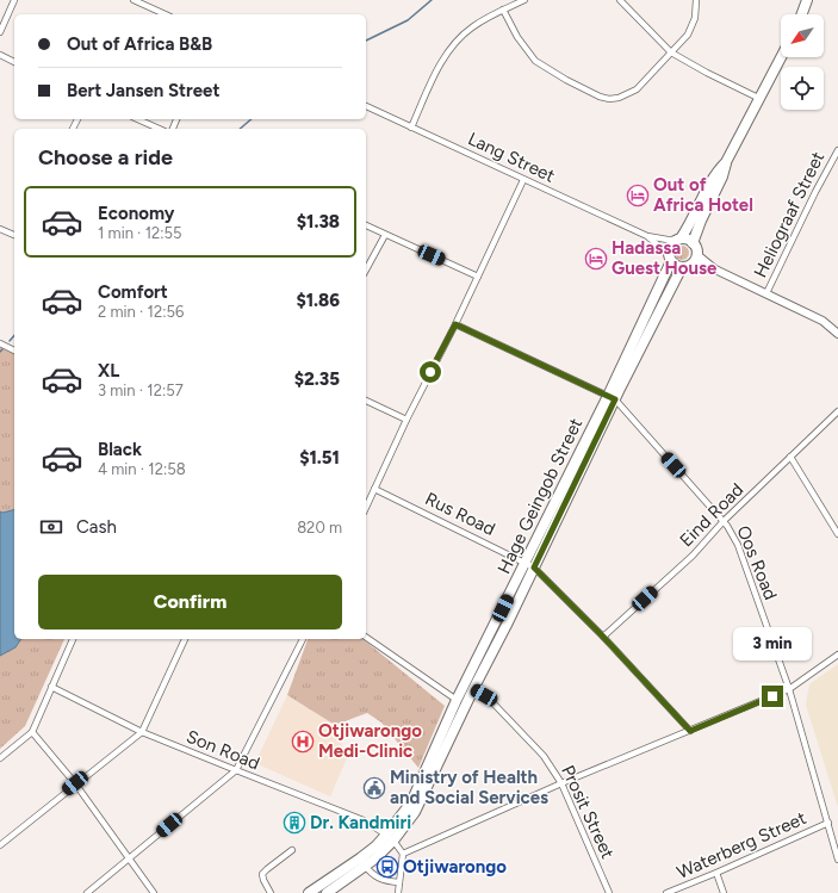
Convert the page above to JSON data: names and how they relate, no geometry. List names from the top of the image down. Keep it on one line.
{"streets":{"highway":["Hage Geingob Street"],"street":["Lang Street","Heliograaf Street","Rus Road","Eind Road","Oos Road","Son Road","Prosit Street","Waterberg Street"]},"crossings":[["Lang Street","Hage Geingob Street"],["Hage Geingob Street","Rus Road"],["Hage Geingob Street","Oos Road"],["Hage Geingob Street","Son Road"],["Hage Geingob Street","Prosit Street"],["Rus Road","Eind Road"],["Eind Road","Oos Road"],["Oos Road","Waterberg Street"]],"places":{"hotel":["Out of Africa Hotel","Hadassa Guest House"],"hospital":["Otjiwarongo Medi-Clinic"],"public building":["Ministry of Health and Social Services"],"building":["Dr. Kandmiri"],"bus stop":["Otjiwarongo"]},"north":"bottom left","page":{"banner":["Out of Africa B&B","Bert Jansen Street"],"heading":"Choose a ride","list":[{"name":"Economy","note":"1 min · 12:55","value":"$1.38"},{"name":"Comfort","note":"2 min · 12:56","value":"$1.86"},{"name":"XL","note":"3 min · 12:57","value":"$2.35"},{"name":"Black","note":"4 min · 12:58","value":"$1.51"}],"pay":["Cash","820 m"],"buttons":"Confirm","bubble":"3 min"}}
